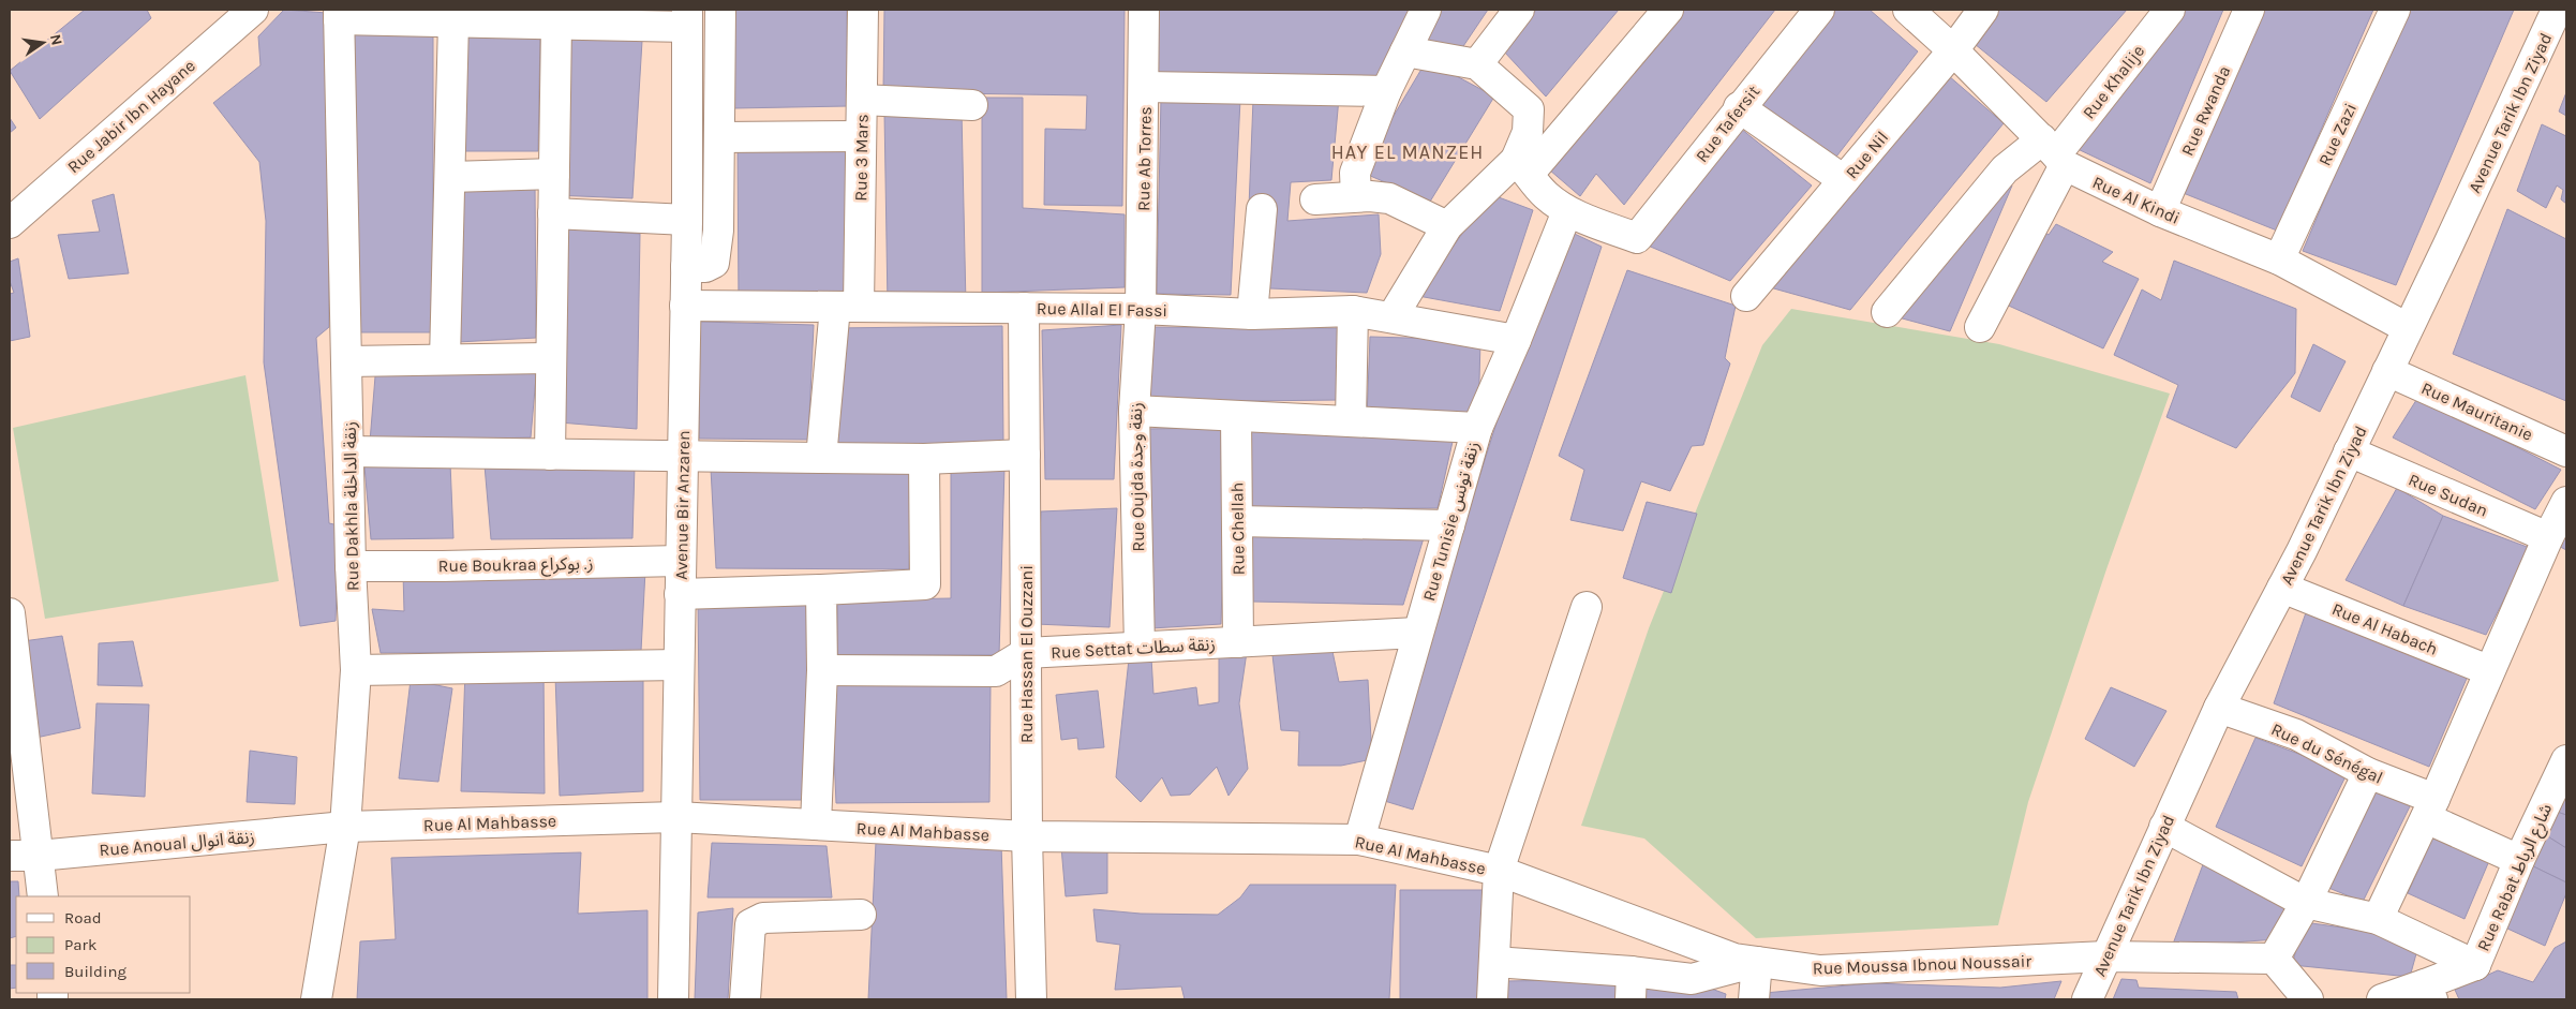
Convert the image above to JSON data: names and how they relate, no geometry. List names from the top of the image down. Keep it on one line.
{"streets":{"street":["Rue Khalije","Rue Rwanda","Avenue Tarik Ibn Ziyad","Rue Jabir Ibn Hayane","Rue Tafersit","Rue Zazi","Rue Nil","Rue 3 Mars","Rue Ab Torres","Rue Al Kindi","Rue Allal El Fassi","Rue Mauritanie","Rue Oujda زنقة وجدة","Rue Sudan","Avenue Bir Anzaren","Rue Dakhla زنقة الداخلة","Rue Tunisie زنقة تونس","Rue Chellah","Rue Boukraa ز. بوكراع","Rue Al Habach","Rue Settat زنقة سطات","Rue Hassan El Ouzzani","Rue du Sénégal","Rue Al Mahbasse","Rue Anoual زنقة انوال","Rue Rabat شارع الرباط","Rue Moussa Ibnou Noussair"]},"crossings":[["Rue Khalije","Rue Al Kindi"],["Rue Rwanda","Rue Al Kindi"],["Avenue Tarik Ibn Ziyad","Rue Al Kindi"],["Avenue Tarik Ibn Ziyad","Rue Mauritanie"],["Avenue Tarik Ibn Ziyad","Rue Sudan"],["Avenue Tarik Ibn Ziyad","Rue Al Habach"],["Avenue Tarik Ibn Ziyad","Rue du Sénégal"],["Avenue Tarik Ibn Ziyad","Rue Moussa Ibnou Noussair"],["Rue Tafersit","Rue Tunisie زنقة تونس"],["Rue Zazi","Rue Al Kindi"],["Rue Nil","Rue Al Kindi"],["Rue 3 Mars","Rue Allal El Fassi"],["Rue Ab Torres","Rue Allal El Fassi"],["Rue Ab Torres","Rue Oujda زنقة وجدة"],["Rue Allal El Fassi","Rue Oujda زنقة وجدة"],["Rue Allal El Fassi","Avenue Bir Anzaren"],["Rue Allal El Fassi","Rue Tunisie زنقة تونس"],["Rue Allal El Fassi","Rue Hassan El Ouzzani"],["Rue Oujda زنقة وجدة","Rue Settat زنقة سطات"],["Avenue Bir Anzaren","Rue Boukraa ز. بوكراع"],["Avenue Bir Anzaren","Rue Al Mahbasse"],["Rue Dakhla زنقة الداخلة","Rue Boukraa ز. بوكراع"],["Rue Dakhla زنقة الداخلة","Rue Al Mahbasse"],["Rue Dakhla زنقة الداخلة","Rue Anoual زنقة انوال"],["Rue Tunisie زنقة تونس","Rue Settat زنقة سطات"],["Rue Tunisie زنقة تونس","Rue Al Mahbasse"],["Rue Chellah","Rue Settat زنقة سطات"],["Rue Settat زنقة سطات","Rue Hassan El Ouzzani"],["Rue Hassan El Ouzzani","Rue Al Mahbasse"],["Rue du Sénégal","Rue Rabat شارع الرباط"],["Rue Al Mahbasse","Rue Anoual زنقة انوال"],["Rue Al Mahbasse","Rue Moussa Ibnou Noussair"]],"districts":["HAY EL MANZEH"],"legend":["Road","Park","Building"],"north":"right"}
